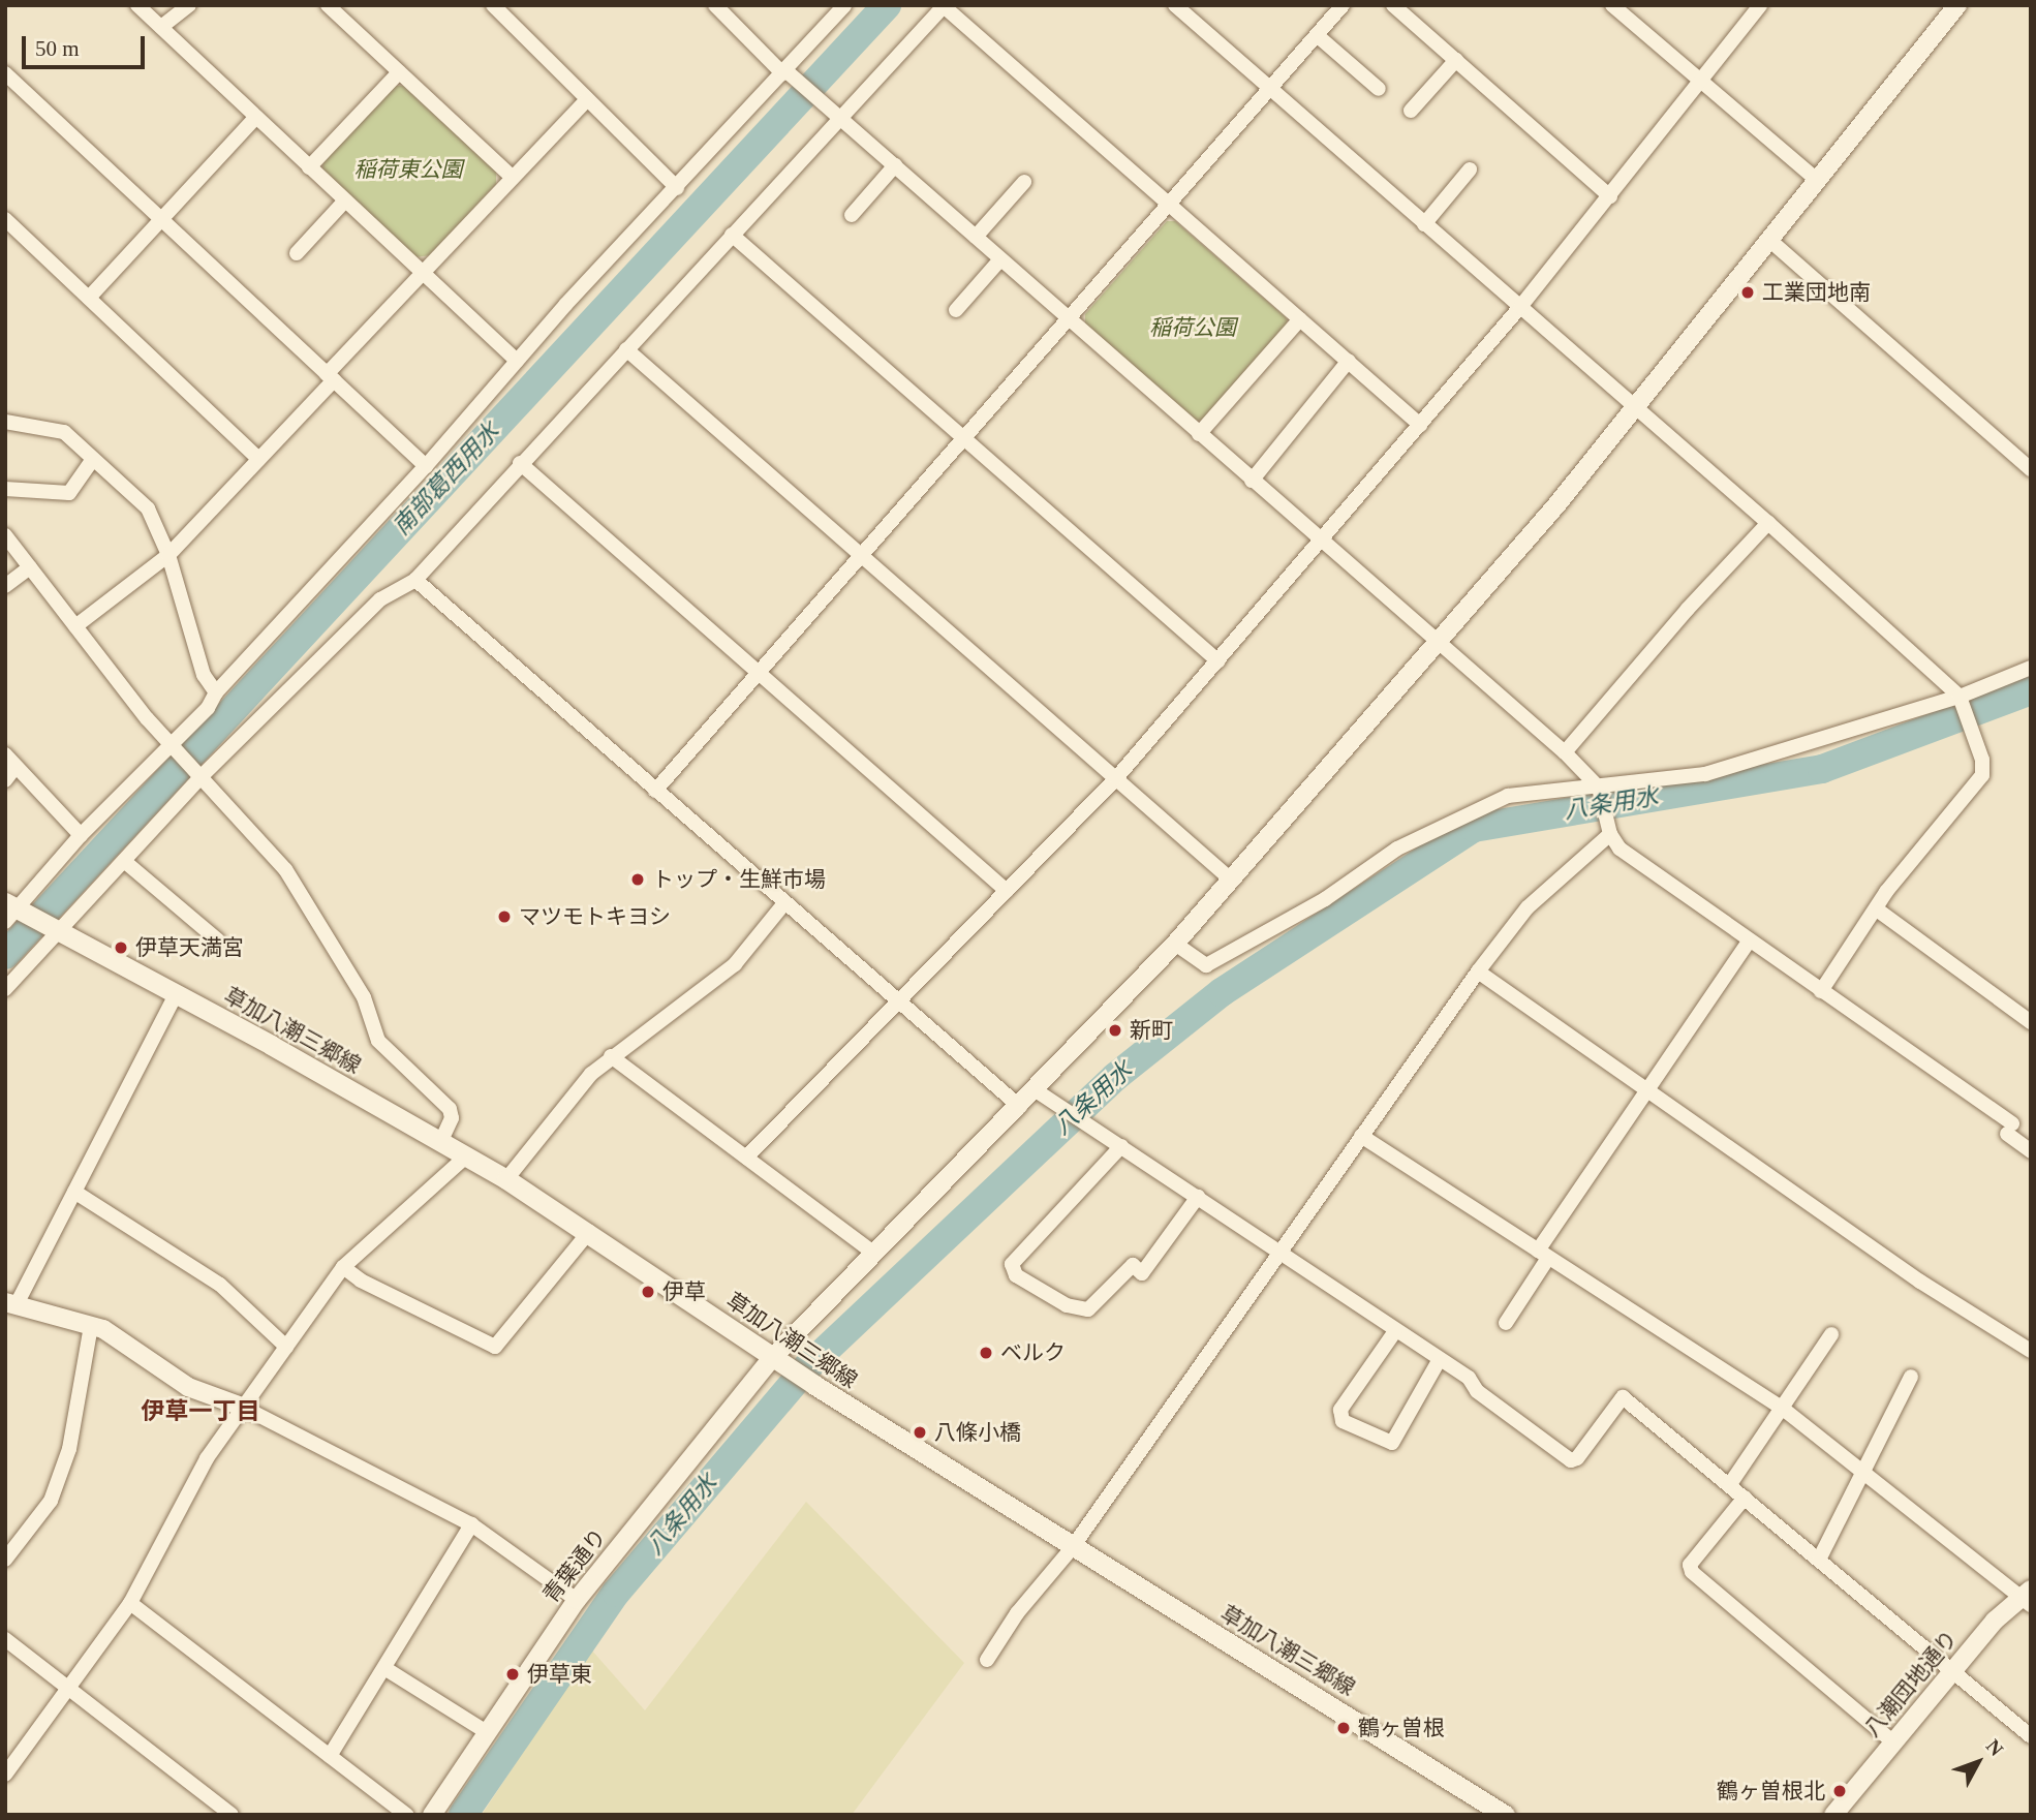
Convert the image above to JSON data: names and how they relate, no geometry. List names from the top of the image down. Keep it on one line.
{"streets":{"main road":["草加八潮三郷線"],"street":["青葉通り","八潮団地通り"]},"crossings":[["草加八潮三郷線","青葉通り"]],"districts":["伊草一丁目"],"water":["南部葛西用水","八条用水"],"parks":["稲荷東公園","稲荷公園"],"places":["工業団地南","トップ・生鮮市場","マツモトキヨシ","伊草天満宮","新町","伊草","ベルク","八條小橋","伊草東","鶴ヶ曽根","鶴ヶ曽根北"],"scale_bar":"50 m","north":"top right"}
